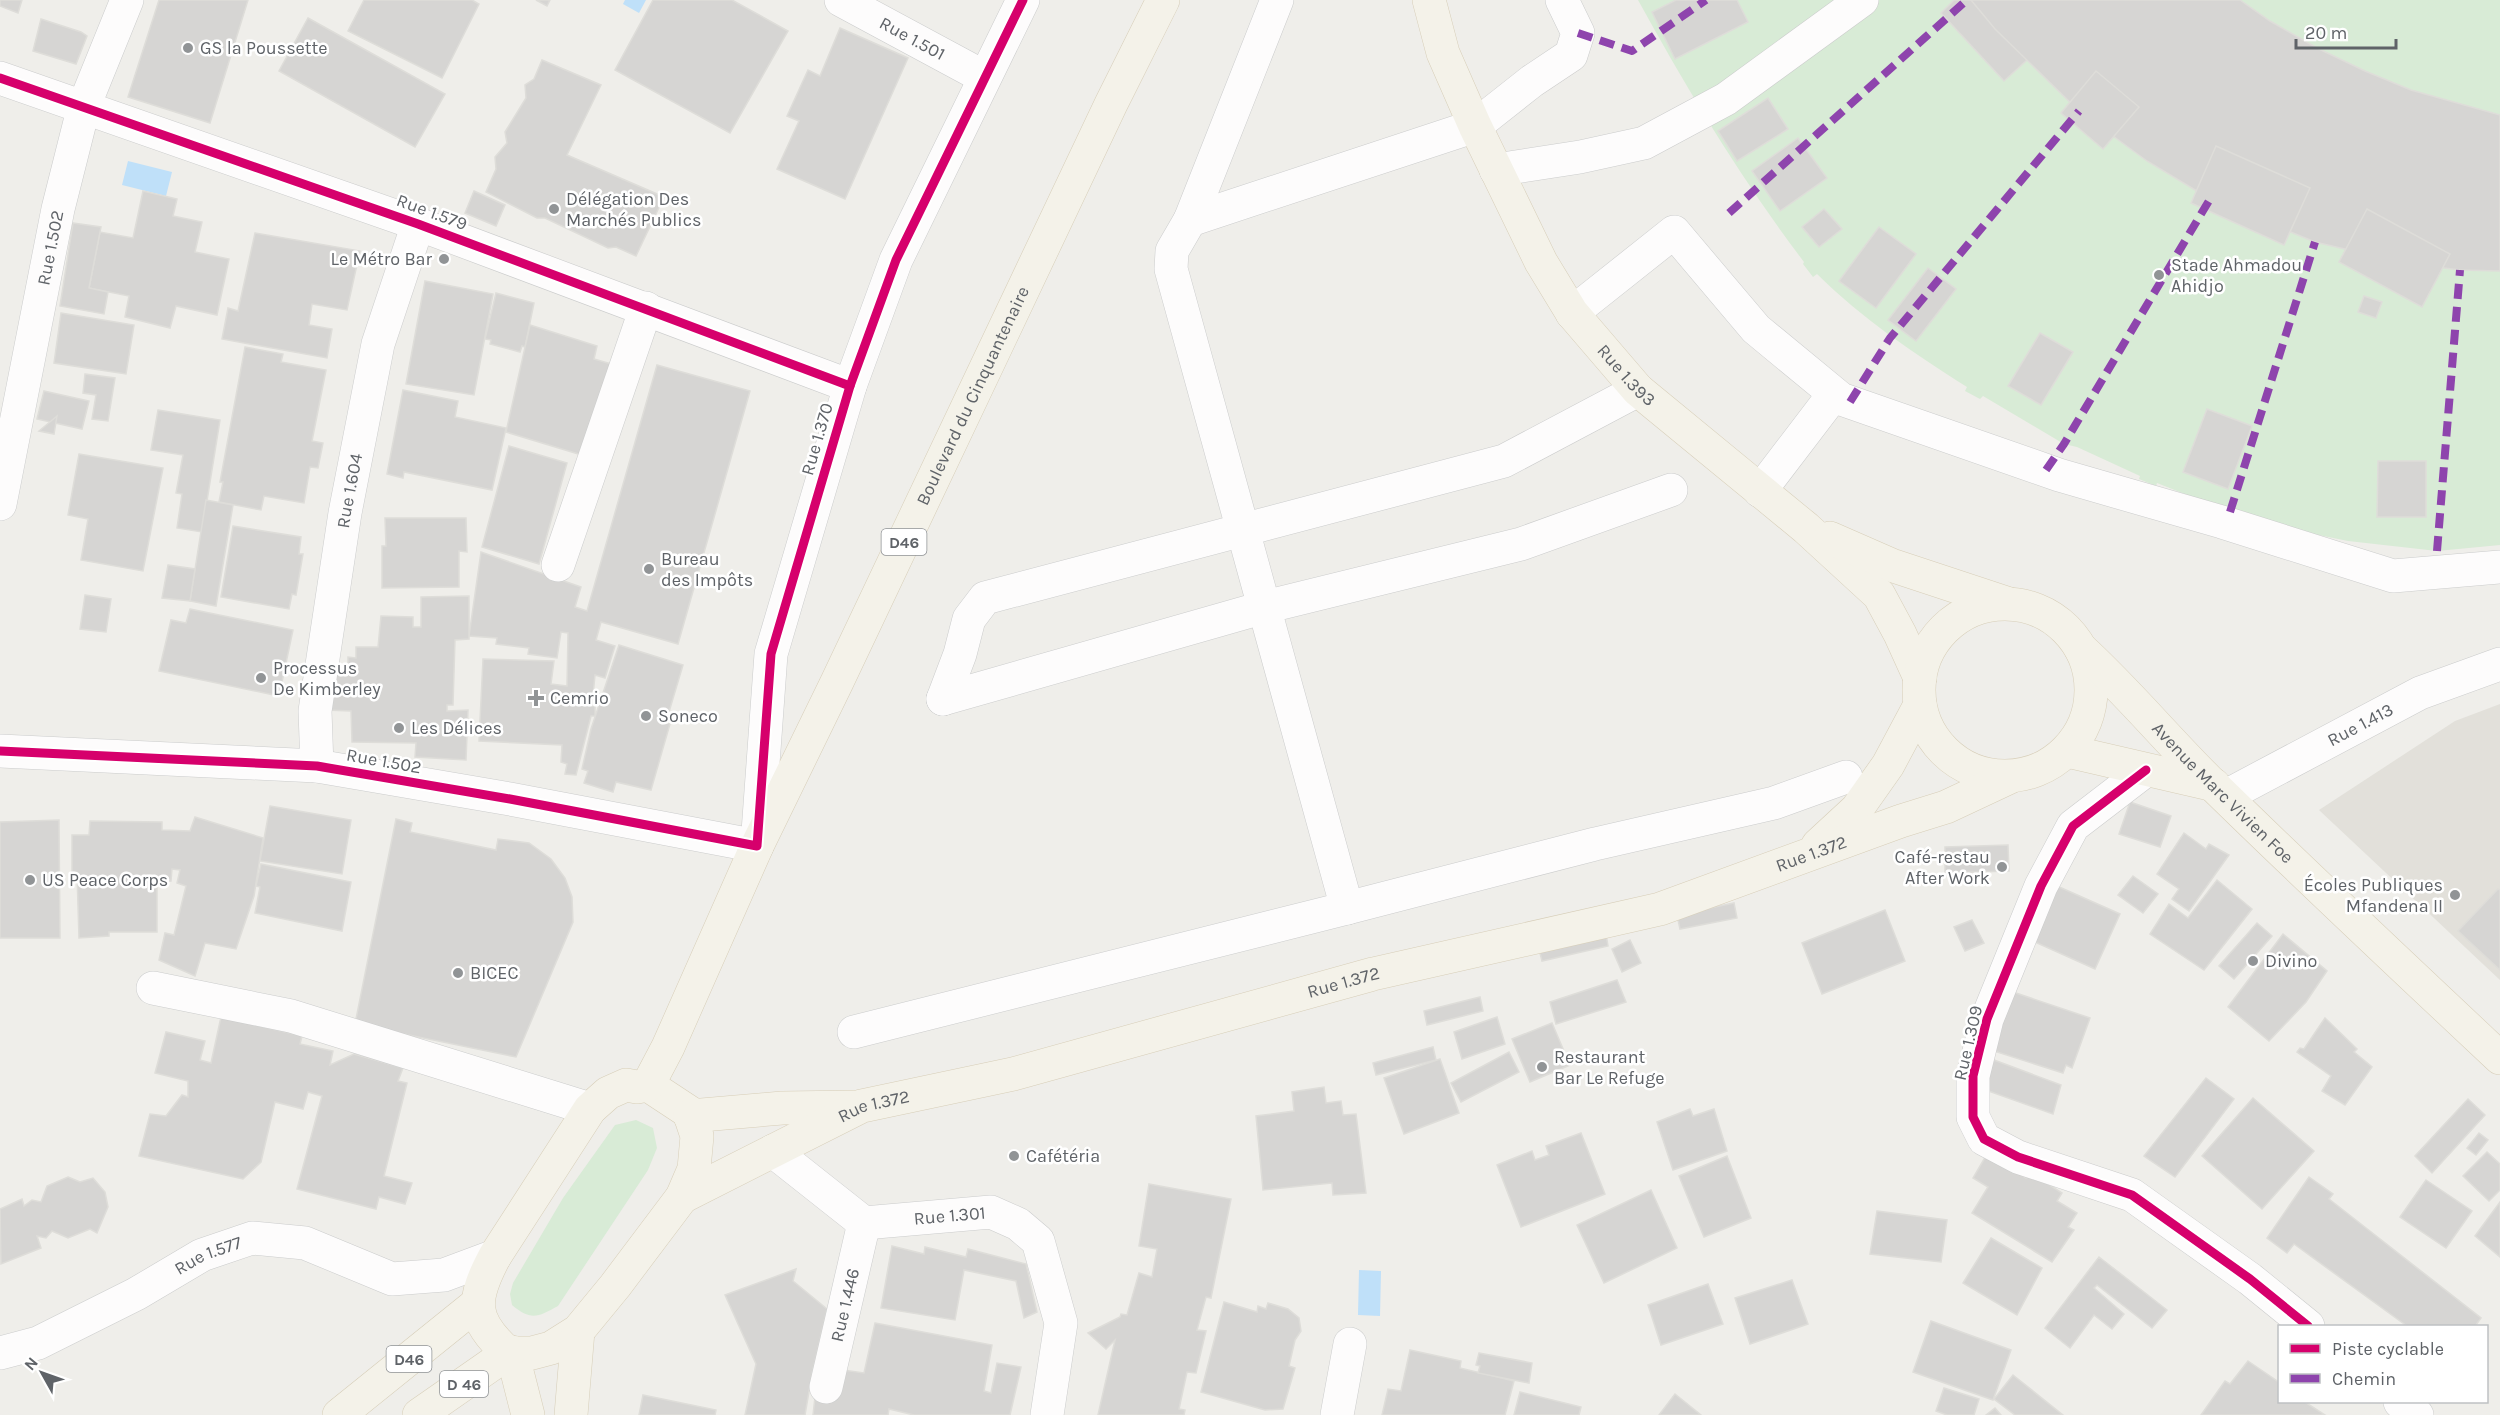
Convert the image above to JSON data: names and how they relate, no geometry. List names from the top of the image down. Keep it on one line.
{"streets":{"main road":["Rue 1.393","Boulevard du Cinquantenaire","D46","Avenue Marc Vivien Foe","Rue 1.372","D 46"],"street":["Rue 1.501","Rue 1.579","Rue 1.502","Rue 1.370","Rue 1.604","Rue 1.413","Rue 1.309","Rue 1.301","Rue 1.577","Rue 1.446"]},"crossings":[["Rue 1.501","Rue 1.370"],["Rue 1.579","Rue 1.502"],["Rue 1.579","Rue 1.370"],["Rue 1.579","Rue 1.604"],["Rue 1.502","Boulevard du Cinquantenaire"],["Rue 1.502","Rue 1.370"],["Rue 1.502","Rue 1.604"],["Rue 1.393","Avenue Marc Vivien Foe"],["Rue 1.393","Rue 1.372"],["Boulevard du Cinquantenaire","Rue 1.370"],["Rue 1.413","Avenue Marc Vivien Foe"],["Avenue Marc Vivien Foe","Rue 1.372"],["Rue 1.301","Rue 1.446"]],"places":{"other":["GS la Poussette","Délégation Des Marchés Publics","Le Métro Bar","Stade Ahmadou Ahidjo","Bureau des Impôts","Processus De Kimberley","Soneco","Les Délices","Café-restau After Work","US Peace Corps","Écoles Publiques Mfandena II","Divino","BICEC","Restaurant Bar Le Refuge","Cafétéria"],"health":["Cemrio"]},"legend":["Piste cyclable","Chemin"],"scale_bar":"20 m","north":"top left"}
